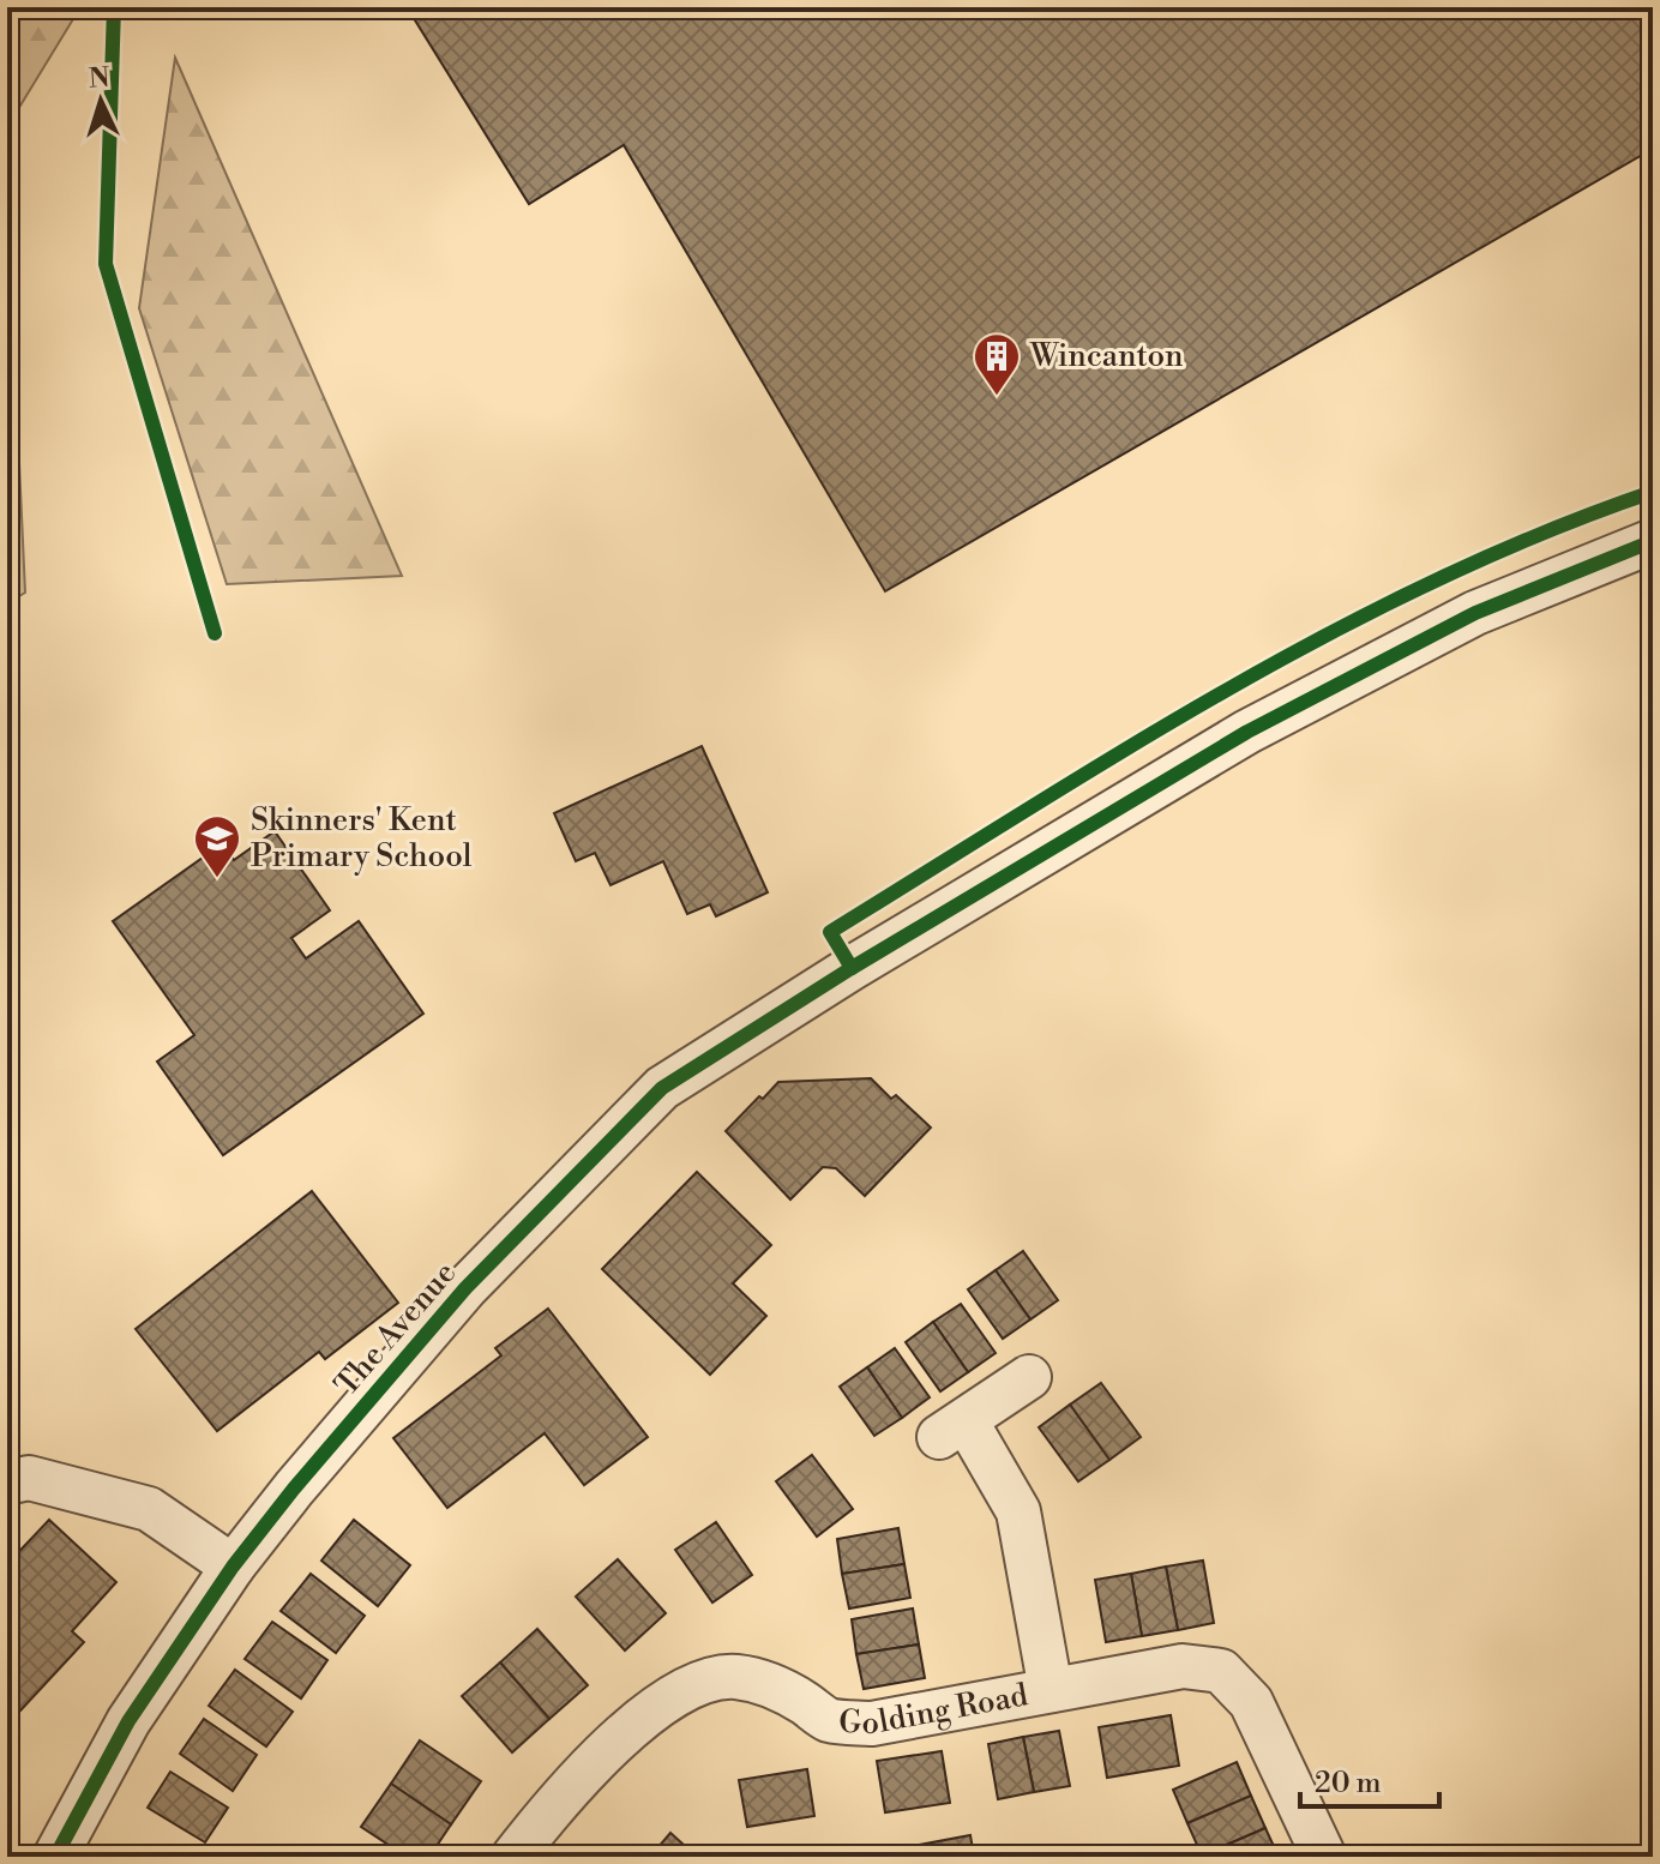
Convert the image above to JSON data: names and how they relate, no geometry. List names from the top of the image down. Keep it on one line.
{"streets":{"street":["The Avenue","Golding Road"]},"places":{"building":["Wincanton"],"school or university":["Skinners' Kent Primary School"]},"scale_bar":"20 m","north":"top"}
